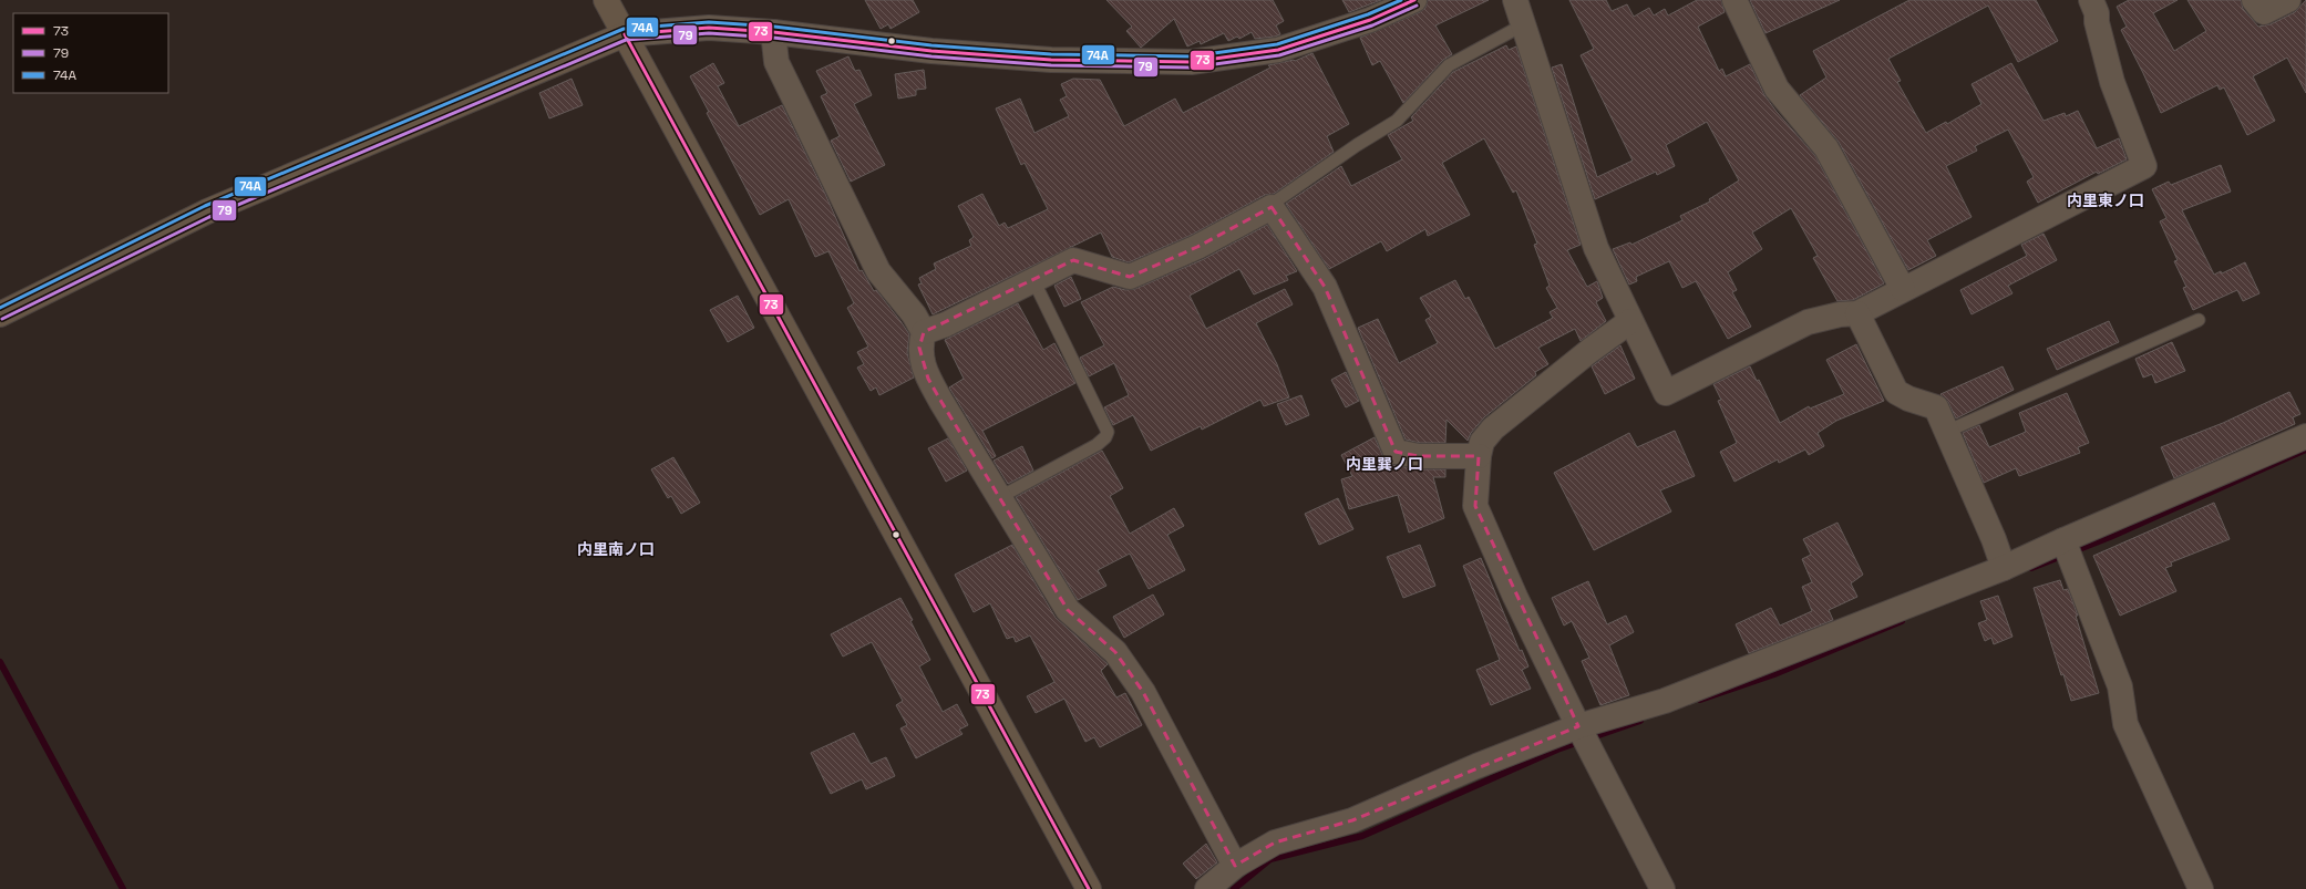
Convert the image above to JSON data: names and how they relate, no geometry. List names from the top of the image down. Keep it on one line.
{"districts":["内里東ノ口","内里巽ノ口","内里南ノ口"],"lines":["transit line 73","transit line 74A","transit line 79"],"legend":["73","79","74A"]}
